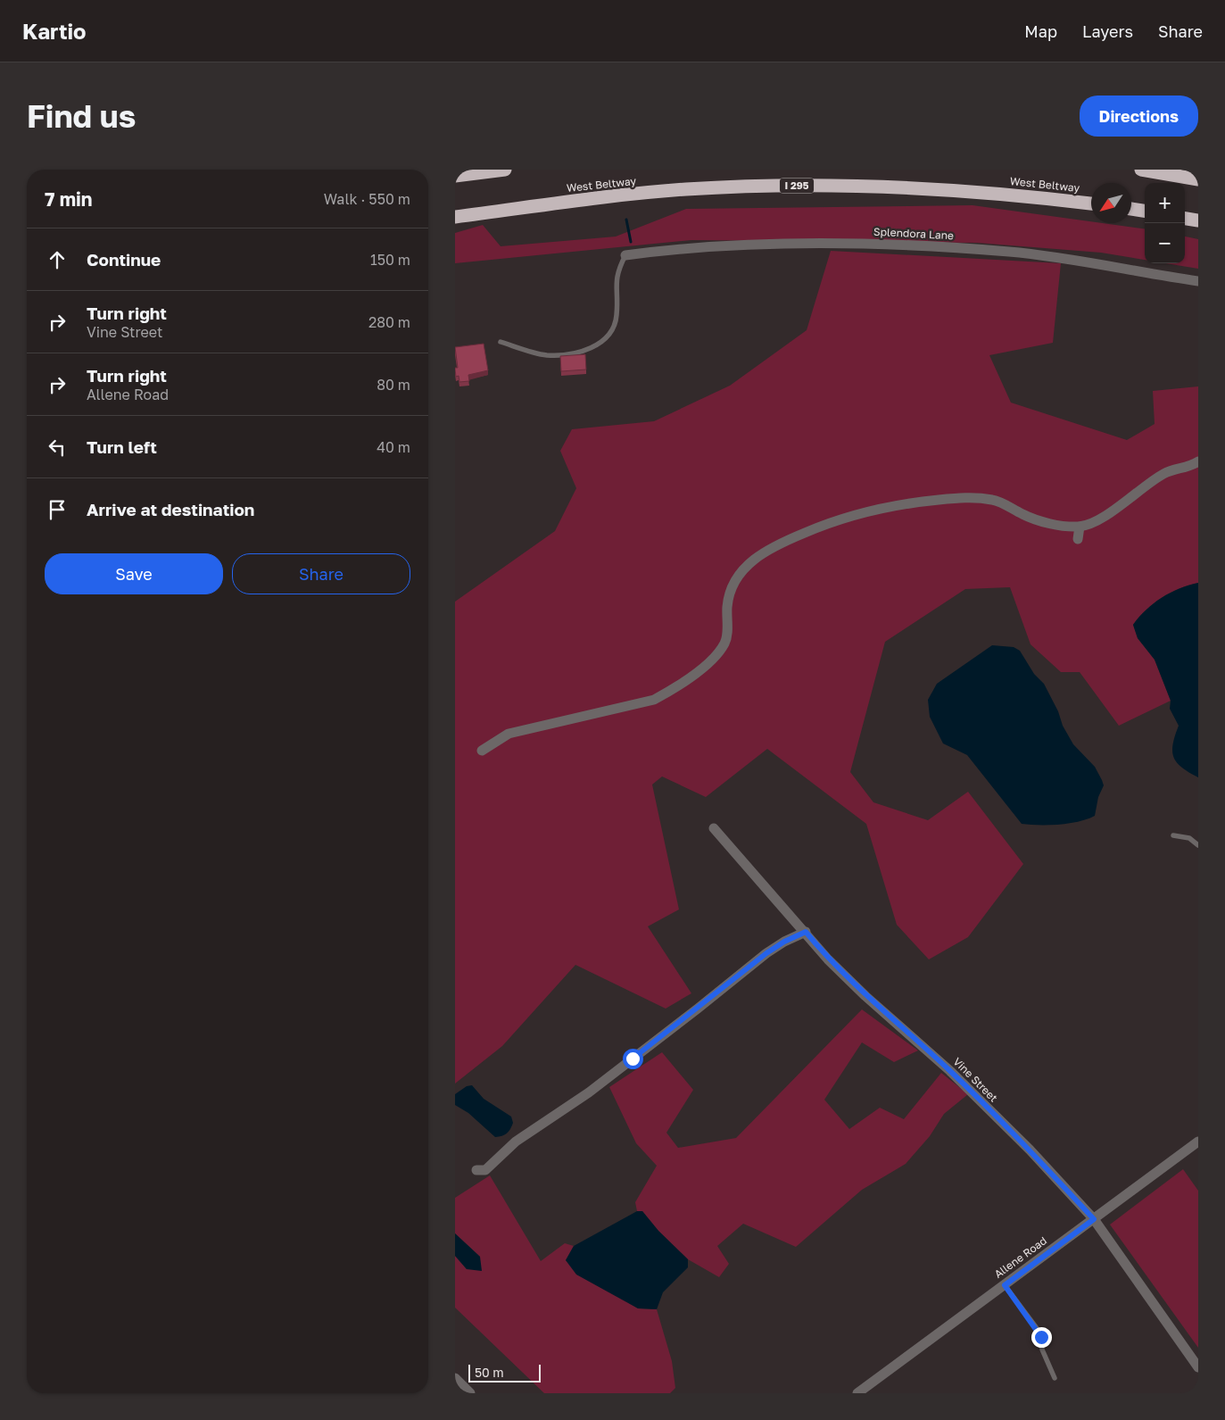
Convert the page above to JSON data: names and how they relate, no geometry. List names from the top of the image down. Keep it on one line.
{"streets":{"highway":["West Beltway","I 295"],"street":["Splendora Lane","Vine Street","Allene Road"]},"crossings":[["Vine Street","Allene Road"]],"scale_bar":"50 m","north":"bottom left","page":{"header":"Kartio","nav":["Map","Layers","Share"],"buttons":["Directions",["Save","Share"]],"title":"Find us","heading":["7 min","Walk · 550 m"],"map_buttons":["+","−"],"list":[["Continue","150 m"],["Turn right","Vine Street","280 m"],["Turn right","Allene Road","80 m"],["Turn left","40 m"],"Arrive at destination"],"scale":"50 m"}}
